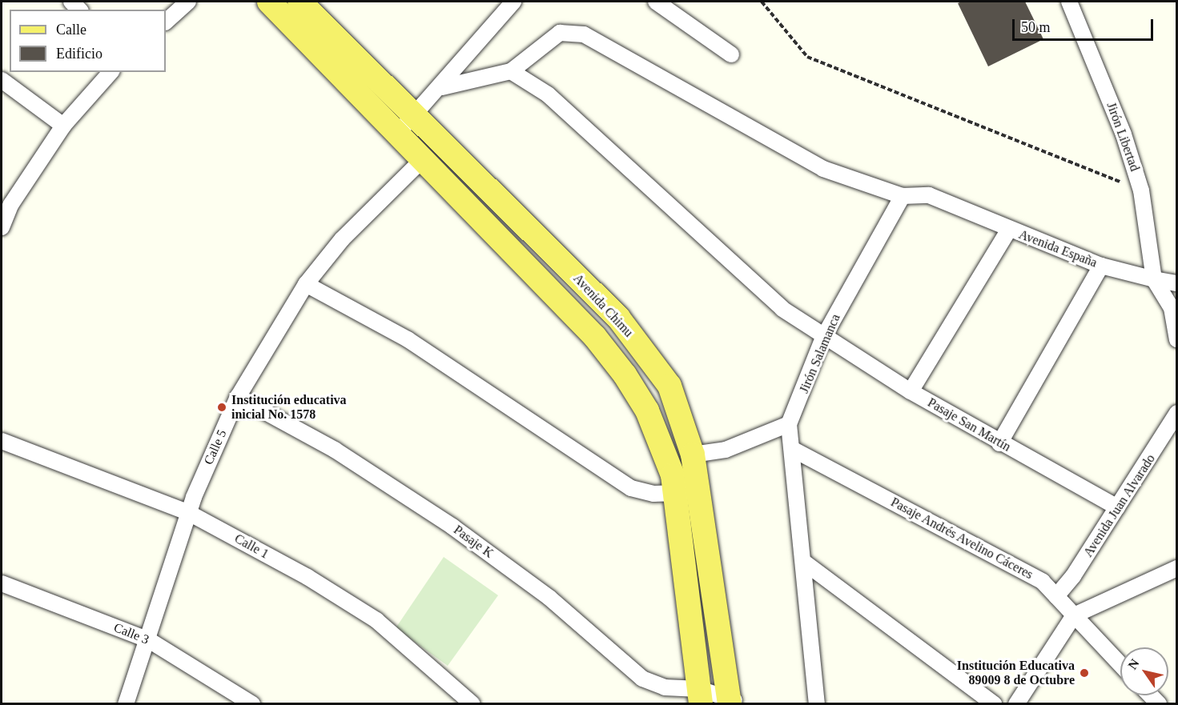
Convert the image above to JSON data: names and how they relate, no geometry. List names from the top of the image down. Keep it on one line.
{"streets":{"main road":["Avenida Chimu"],"street":["Jirón Libertad","Avenida España","Jirón Salamanca","Pasaje San Martín","Calle 5","Avenida Juan Alvarado","Pasaje Andrés Avelino Cáceres","Pasaje K","Calle 1","Calle 3"]},"crossings":[["Jirón Libertad","Avenida España"],["Avenida España","Jirón Salamanca"],["Avenida Chimu","Calle 5"],["Avenida Chimu","Pasaje K"],["Jirón Salamanca","Pasaje San Martín"],["Pasaje San Martín","Avenida Juan Alvarado"],["Calle 5","Pasaje K"],["Calle 5","Calle 1"],["Calle 5","Calle 3"],["Avenida Juan Alvarado","Pasaje Andrés Avelino Cáceres"]],"places":["Institución educativa inicial No. 1578","Institución Educativa 89009 8 de Octubre"],"legend":["Calle","Edificio"],"scale_bar":"50 m","north":"top left"}
